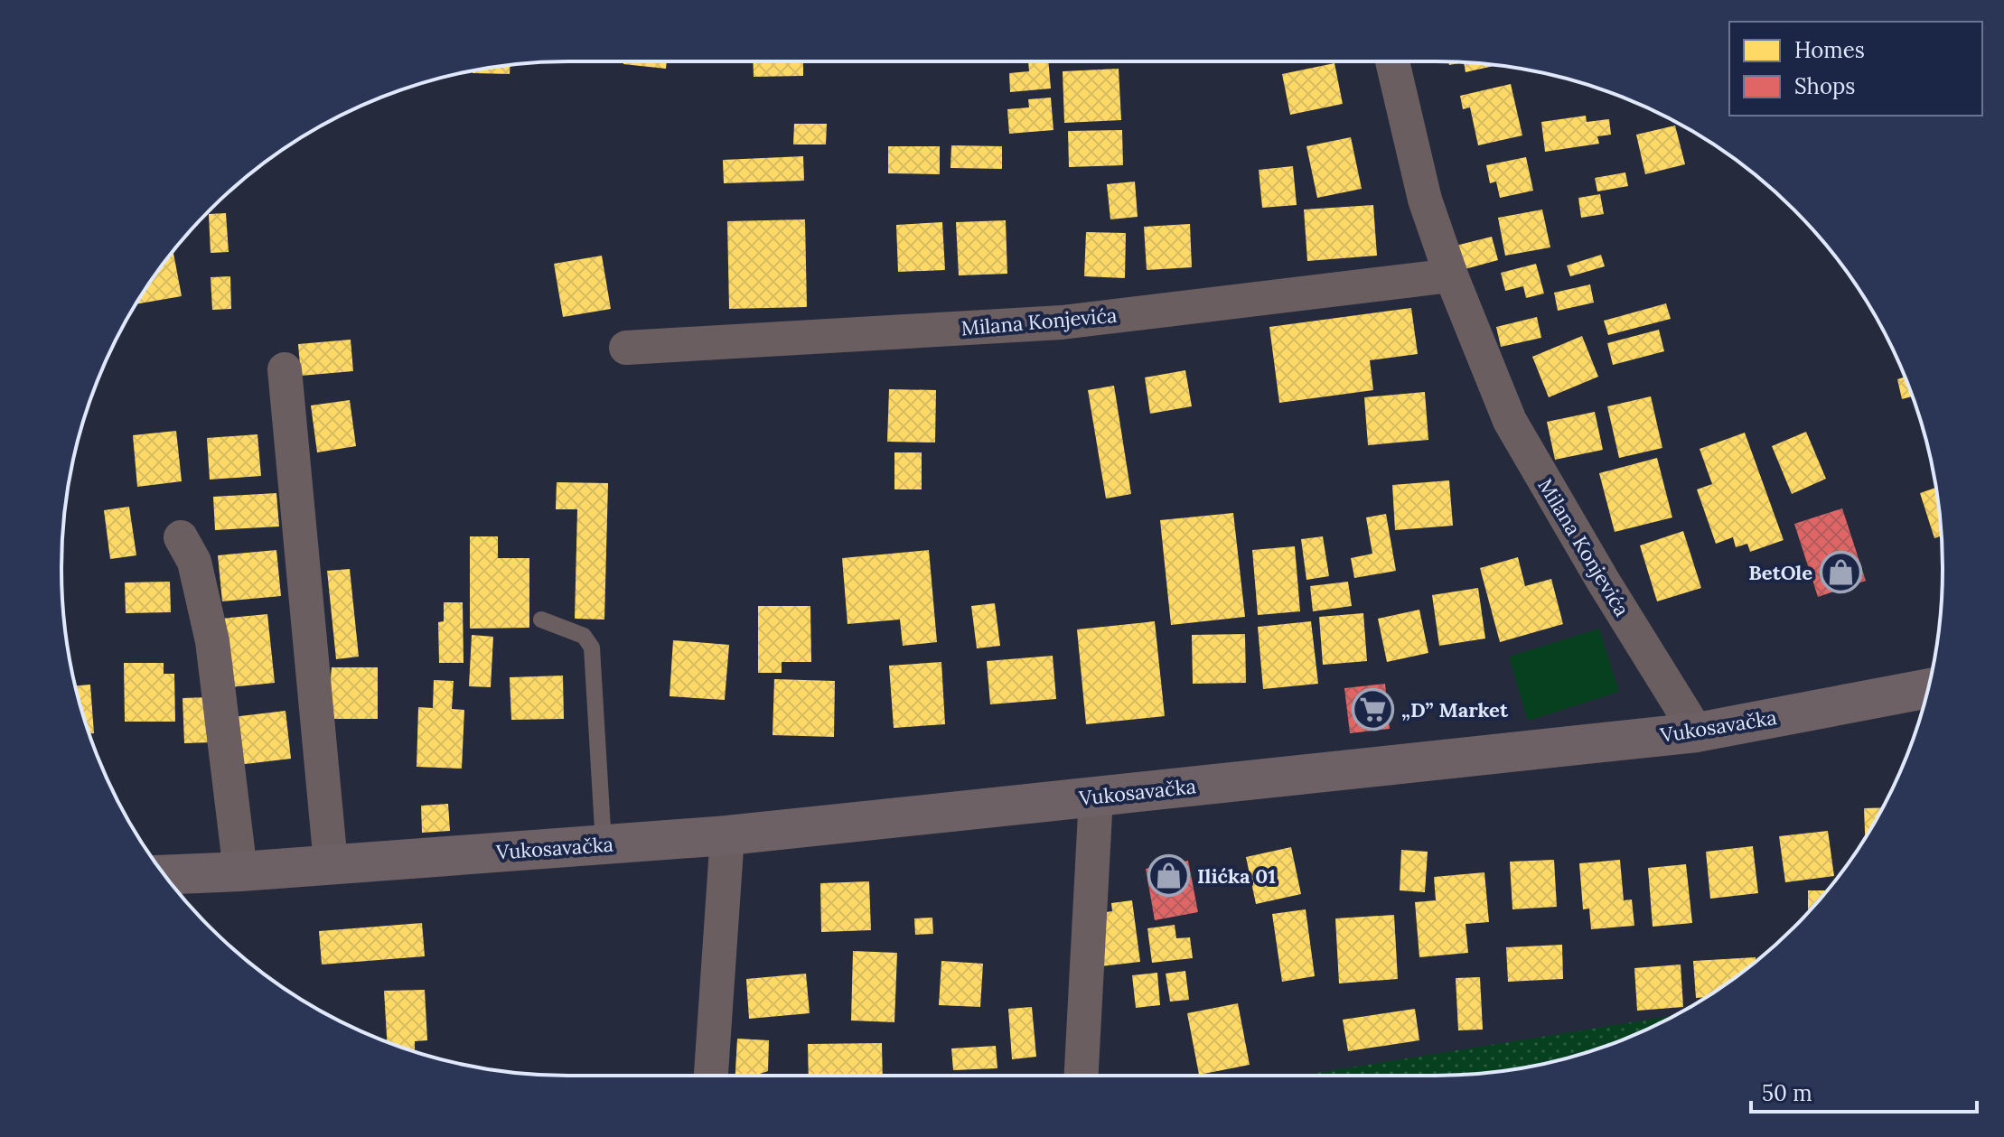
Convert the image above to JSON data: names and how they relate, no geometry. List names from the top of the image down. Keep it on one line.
{"streets":{"main road":["Vukosavačka"],"street":["Milana Konjevića"]},"crossings":[["Milana Konjevića","Vukosavačka"]],"places":{"shop":["BetOle","Ilićka 01"],"supermarket":["„D” Market"]},"legend":["Homes","Shops"],"scale_bar":"50 m"}
